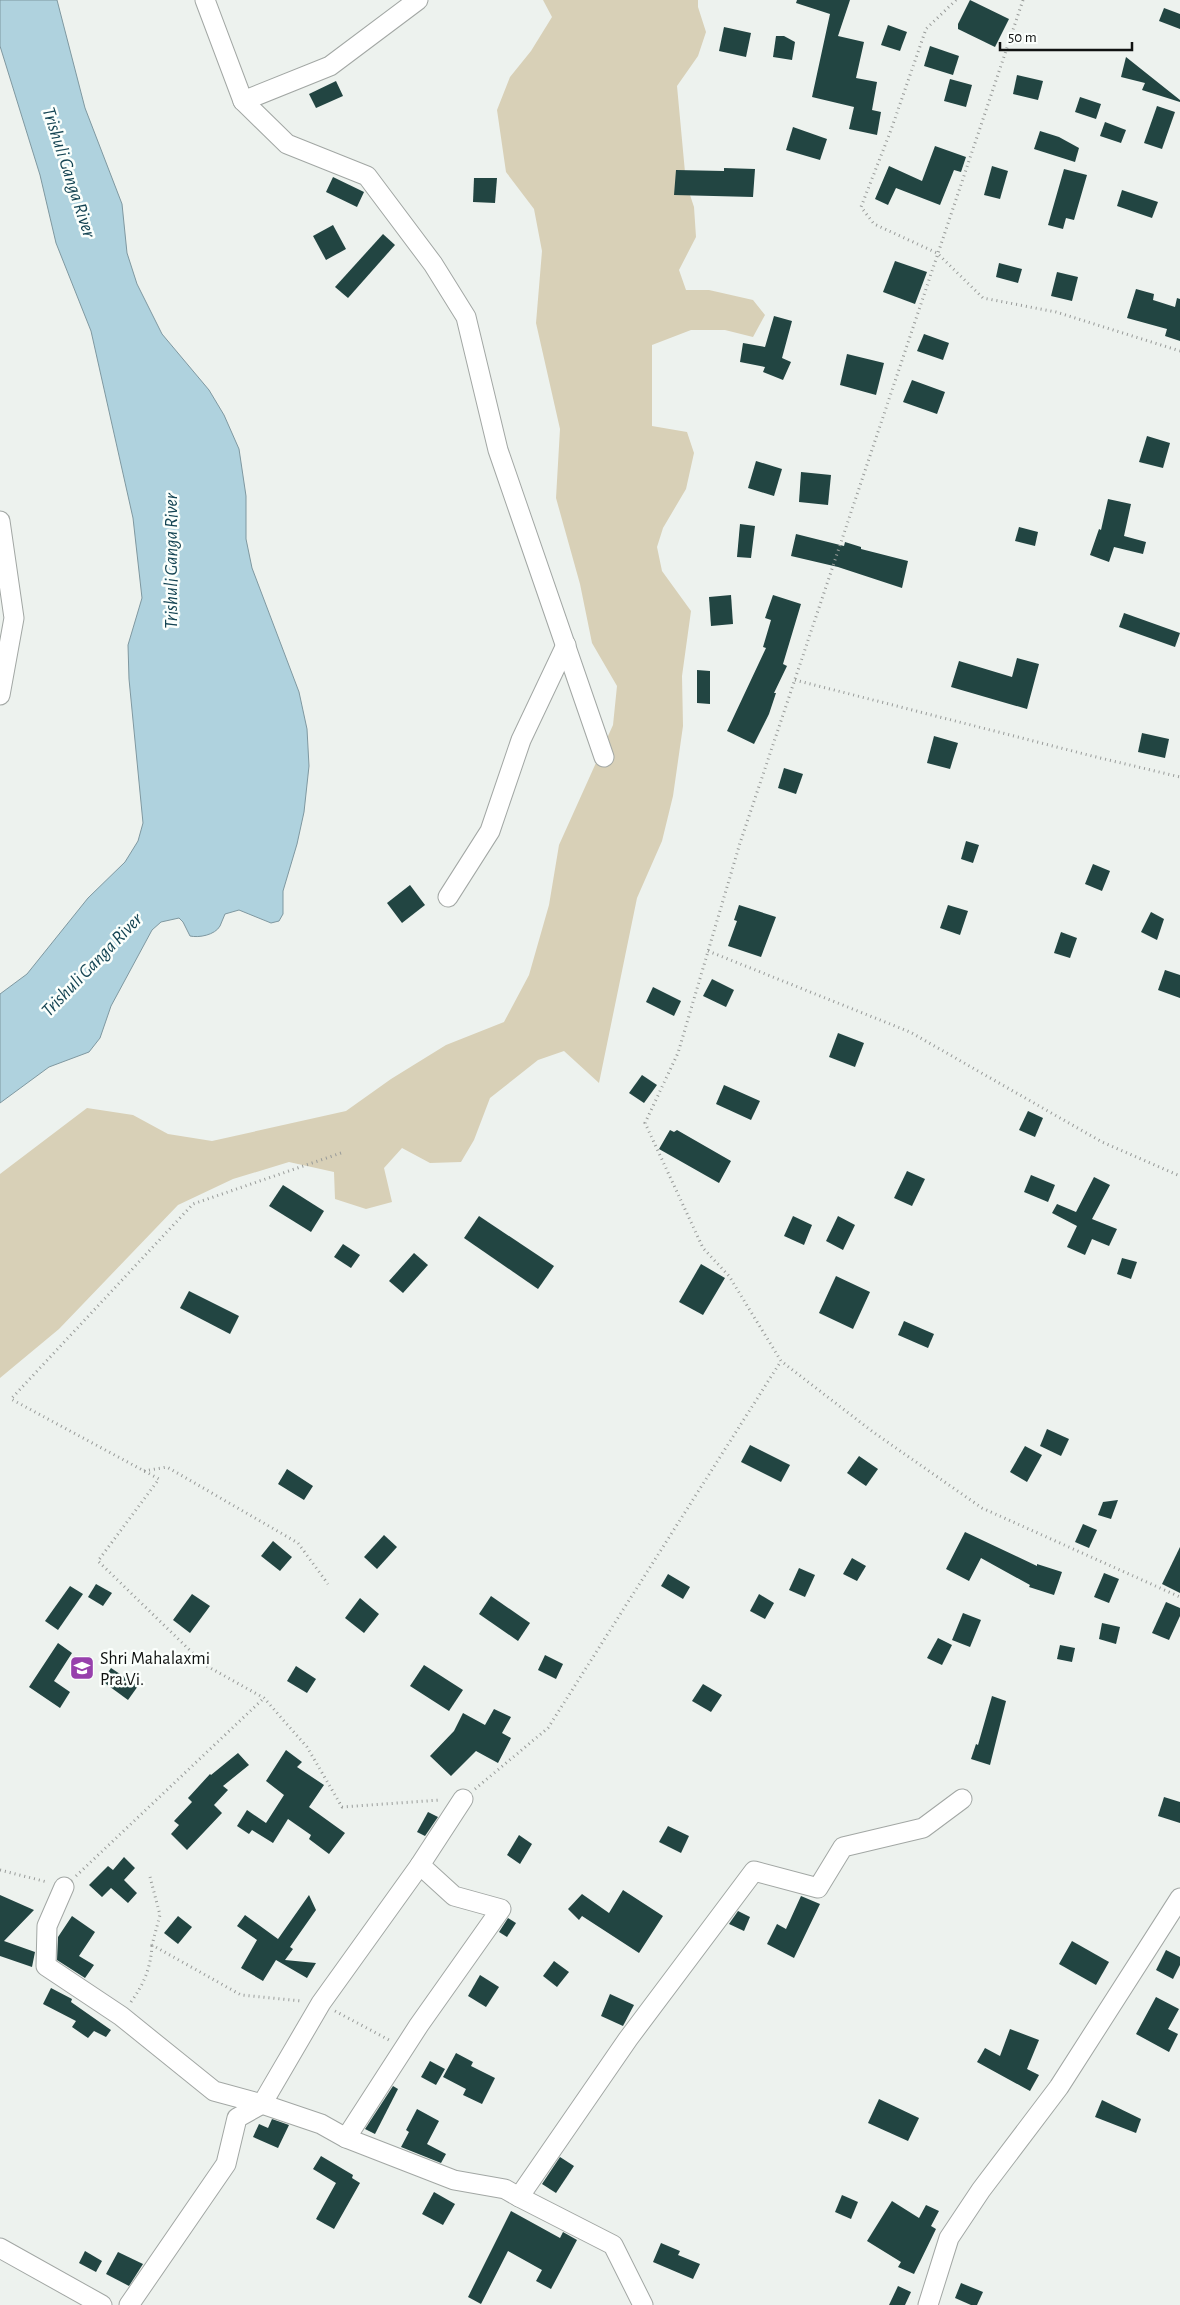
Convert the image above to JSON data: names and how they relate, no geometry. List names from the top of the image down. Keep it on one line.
{"water":["Trishuli Ganga River"],"places":{"school or university":["Shri Mahalaxmi Pra.Vi."]},"scale_bar":"50 m"}
